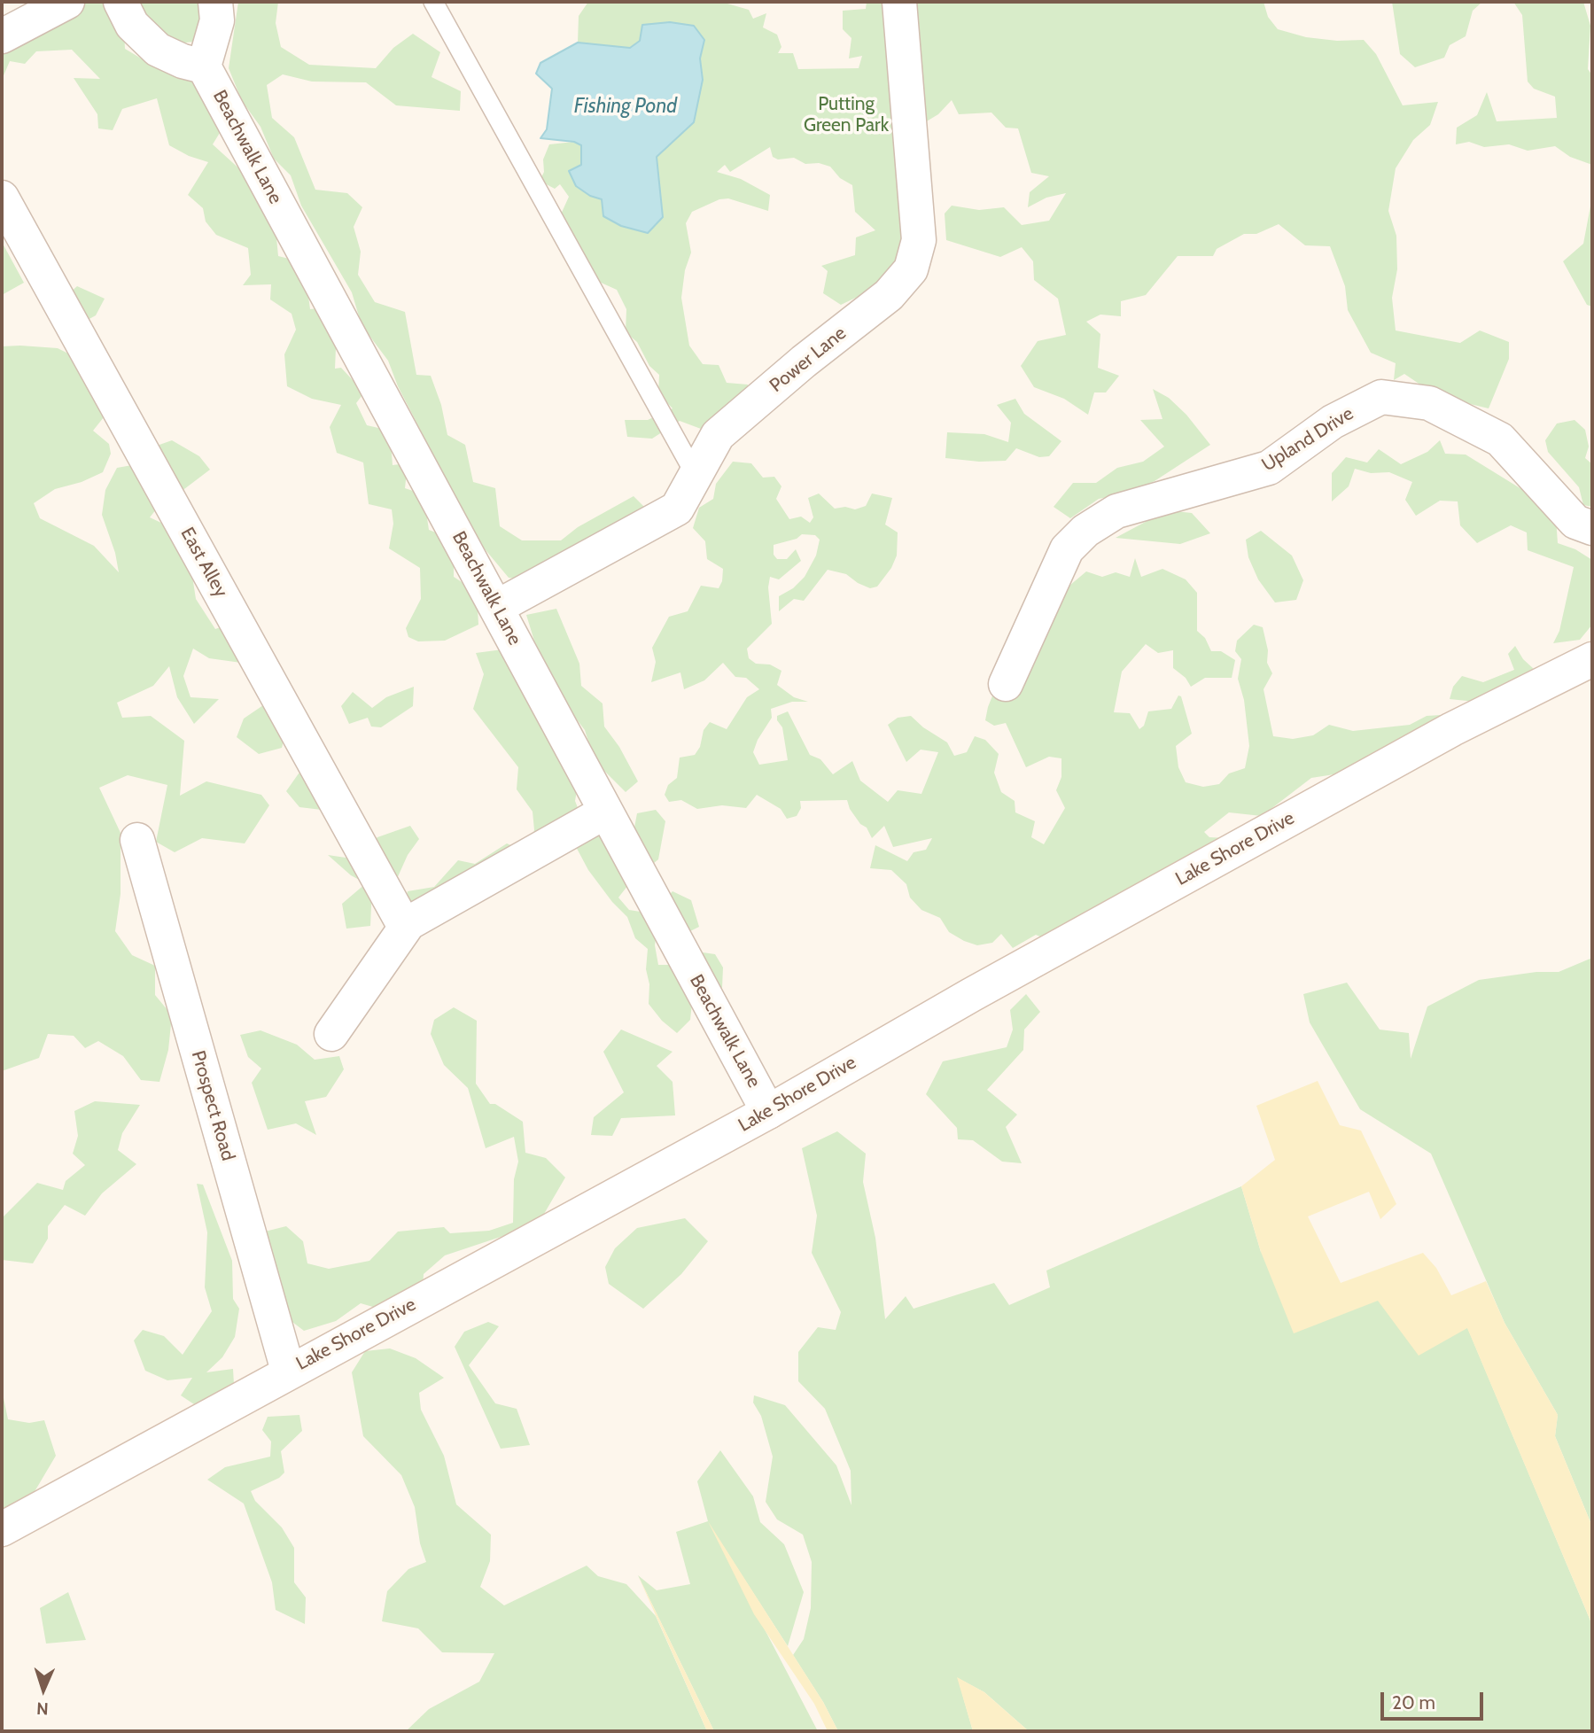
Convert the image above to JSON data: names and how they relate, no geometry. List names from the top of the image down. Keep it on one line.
{"streets":{"street":["Beachwalk Lane","Power Lane","Upland Drive","East Alley","Lake Shore Drive","Prospect Road"]},"crossings":[["Beachwalk Lane","Power Lane"],["Beachwalk Lane","Lake Shore Drive"],["Lake Shore Drive","Prospect Road"]],"water":["Fishing Pond"],"parks":["Putting Green Park"],"scale_bar":"20 m","north":"bottom"}
